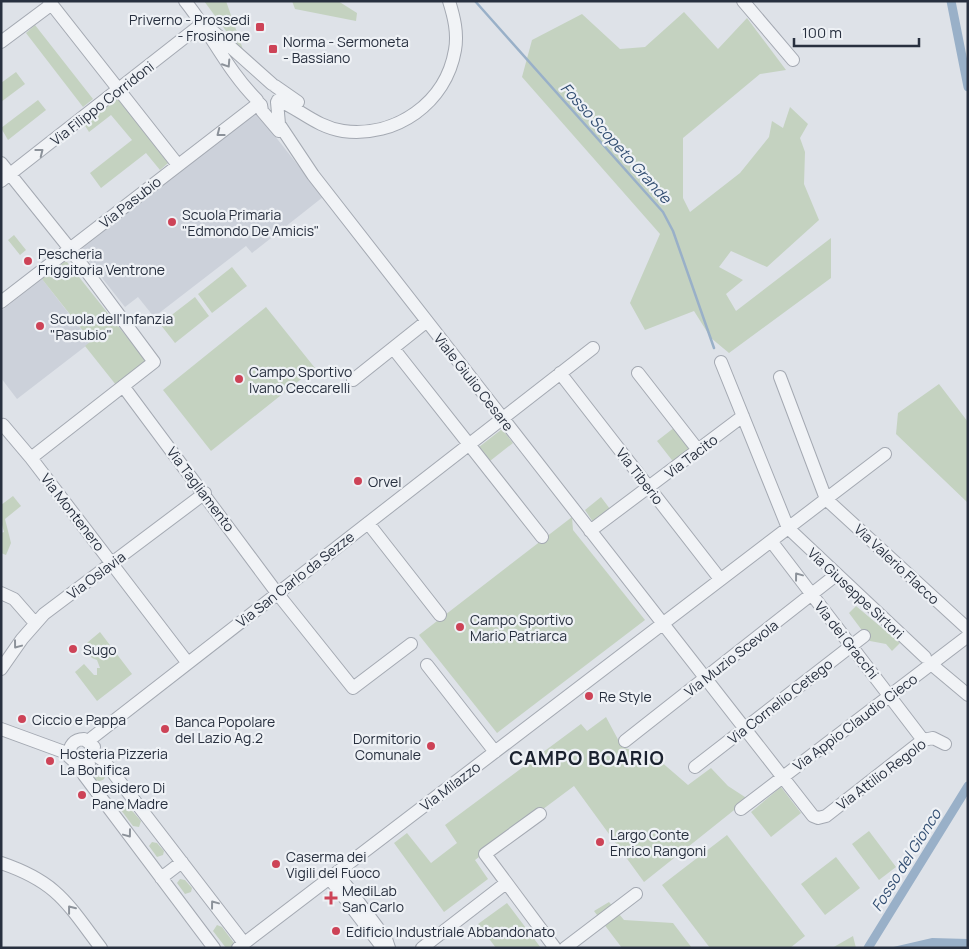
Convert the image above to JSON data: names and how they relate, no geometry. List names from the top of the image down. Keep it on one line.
{"streets":{"street":["Via Filippo Corridoni","Via Pasubio","Viale Giulio Cesare","Via Tacito","Via Tiberio","Via Tagliamento","Via Montenero","Via Valerio Flacco","Via Oslavia","Via San Carlo da Sezze","Via Giuseppe Sirtori","Via dei Gracchi","Via Muzio Scevola","Via Cornelio Cetego","Via Appio Claudio Cieco","Via Attilio Regolo","Via Milazzo"]},"crossings":[["Via Filippo Corridoni","Viale Giulio Cesare"],["Via Pasubio","Viale Giulio Cesare"],["Viale Giulio Cesare","Via Tacito"],["Viale Giulio Cesare","Via San Carlo da Sezze"],["Viale Giulio Cesare","Via Muzio Scevola"],["Viale Giulio Cesare","Via Cornelio Cetego"],["Viale Giulio Cesare","Via Appio Claudio Cieco"],["Viale Giulio Cesare","Via Attilio Regolo"],["Viale Giulio Cesare","Via Milazzo"],["Via Tacito","Via Tiberio"],["Via Tiberio","Via San Carlo da Sezze"],["Via Tagliamento","Via Oslavia"],["Via Tagliamento","Via San Carlo da Sezze"],["Via Montenero","Via Oslavia"],["Via Montenero","Via San Carlo da Sezze"],["Via Giuseppe Sirtori","Via Muzio Scevola"],["Via Giuseppe Sirtori","Via Appio Claudio Cieco"],["Via dei Gracchi","Via Muzio Scevola"],["Via dei Gracchi","Via Cornelio Cetego"],["Via dei Gracchi","Via Appio Claudio Cieco"],["Via dei Gracchi","Via Attilio Regolo"]],"districts":["CAMPO BOARIO"],"water":["Fosso Scopeto Grande","Fosso del Gionco"],"places":{"transit":["Priverno - Prossedi - Frosinone","Norma - Sermoneta - Bassiano"],"other":["Scuola Primaria \"Edmondo De Amicis\"","Pescheria Friggitoria Ventrone","Scuola dell'Infanzia \"Pasubio\"","Campo Sportivo Ivano Ceccarelli","Orvel","Campo Sportivo Mario Patriarca","Sugo","Re Style","Ciccio e Pappa","Banca Popolare del Lazio Ag.2","Dormitorio Comunale","Hosteria Pizzeria La Bonifica","Desidero Di Pane Madre","Largo Conte Enrico Rangoni","Caserma dei Vigili del Fuoco","Edificio Industriale Abbandonato"],"health":["MediLab San Carlo"]},"scale_bar":"100 m"}
